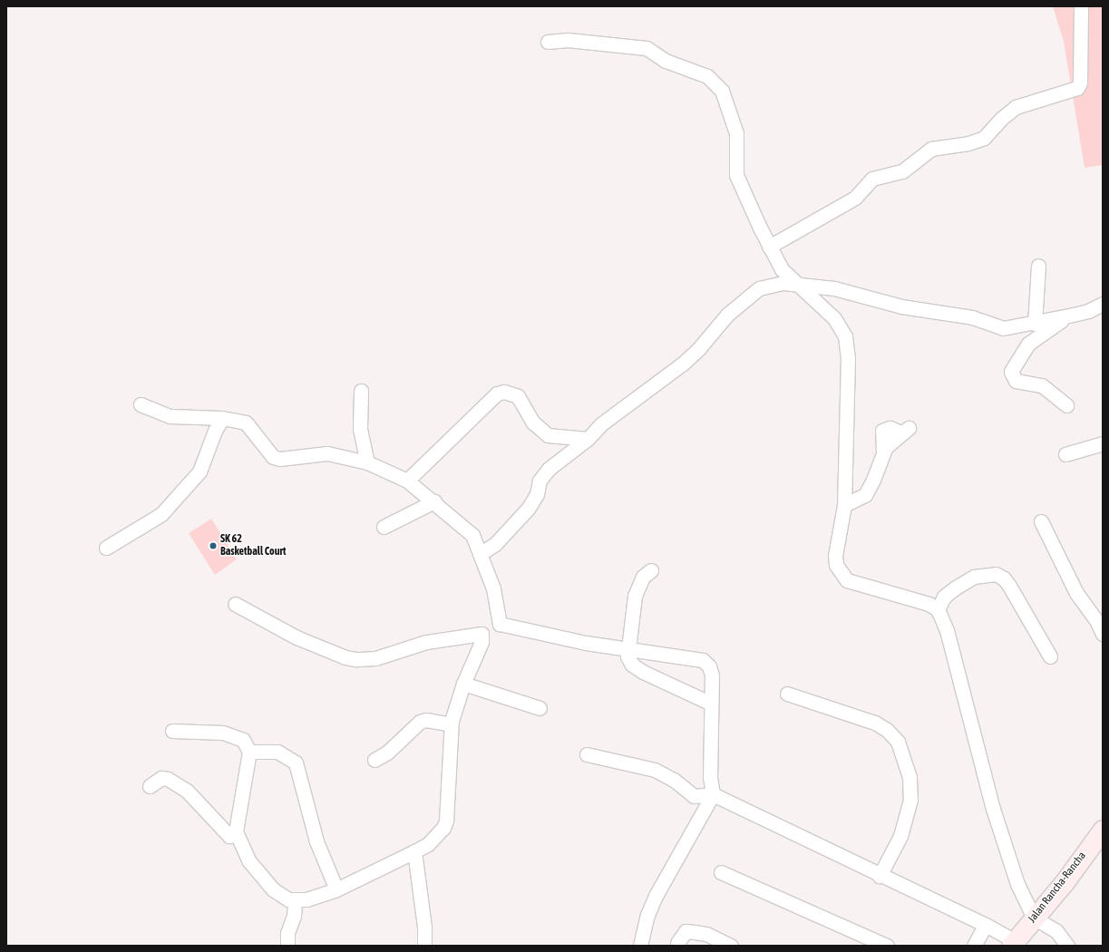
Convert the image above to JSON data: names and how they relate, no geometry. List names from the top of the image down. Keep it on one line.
{"streets":{"main road":["Jalan Rancha-Rancha"]},"places":["SK 62 Basketball Court"]}
